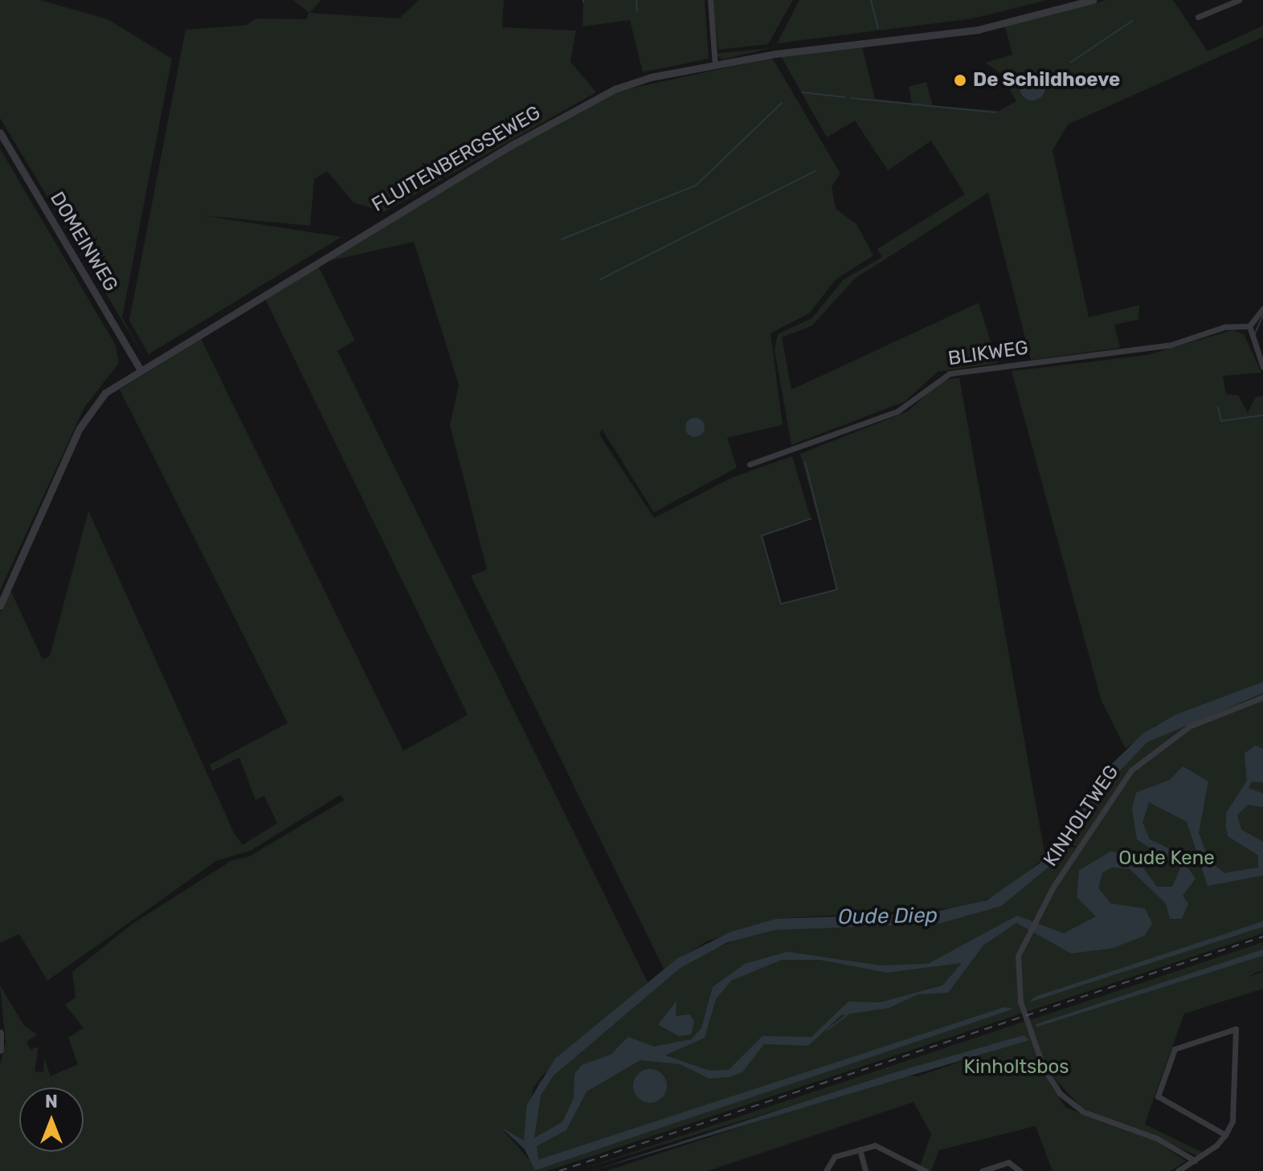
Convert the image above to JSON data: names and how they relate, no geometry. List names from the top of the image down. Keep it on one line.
{"streets":{"street":["FLUITENBERGSEWEG","DOMEINWEG","BLIKWEG","KINHOLTWEG"]},"crossings":[["FLUITENBERGSEWEG","DOMEINWEG"]],"water":["Oude Diep"],"parks":["Oude Kene","Kinholtsbos"],"places":["De Schildhoeve"],"north":"top"}
